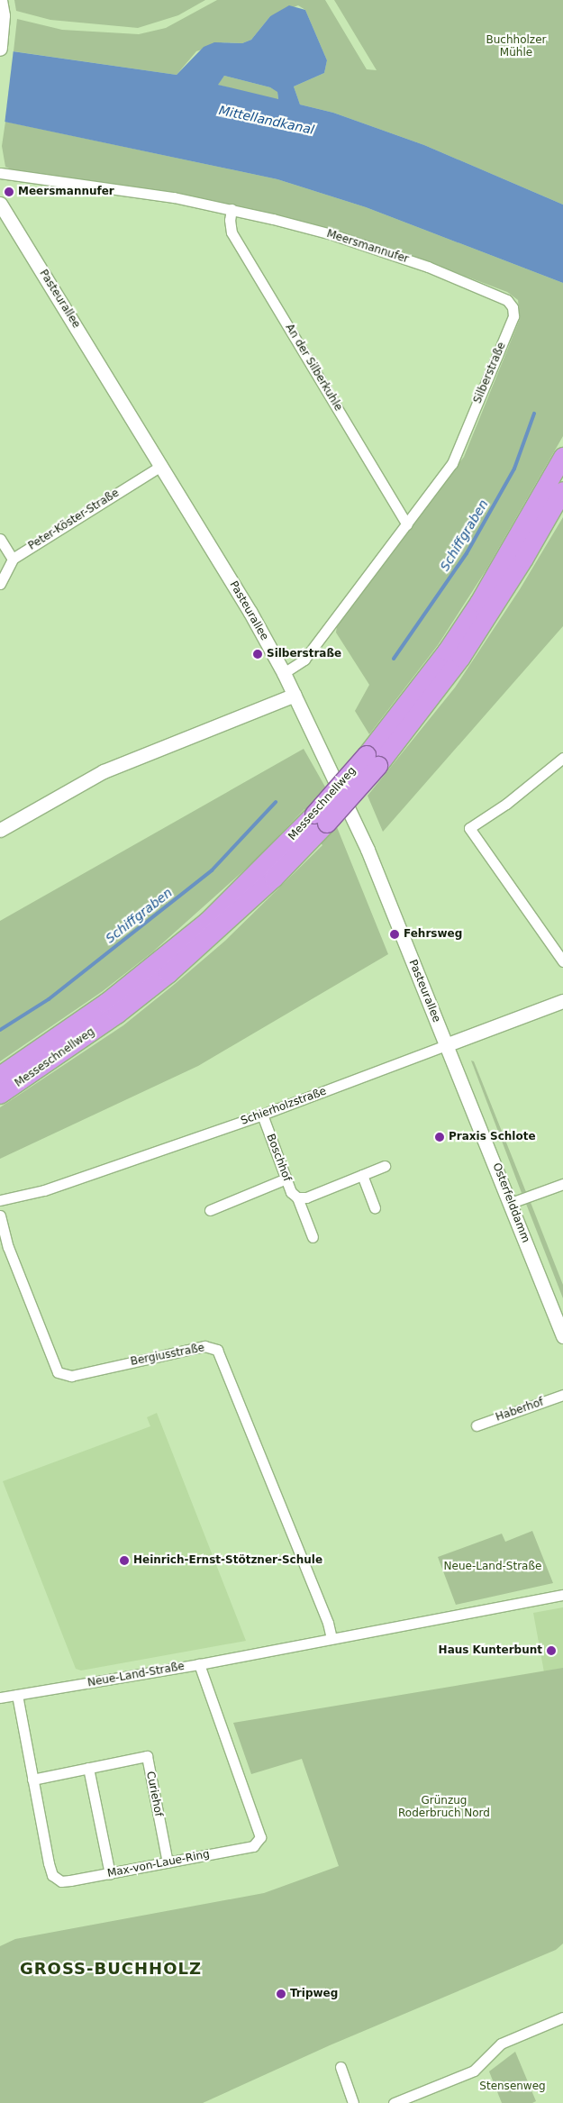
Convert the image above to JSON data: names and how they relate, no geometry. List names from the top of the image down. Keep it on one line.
{"streets":{"highway":["Messeschnellweg"],"street":["Meersmannufer","Pasteurallee","An der Silberkuhle","Silberstraße","Peter-Köster-Straße","Schierholzstraße","Boschhof","Osterfelddamm","Bergiusstraße","Haberhof","Neue-Land-Straße","Curiehof","Max-von-Laue-Ring"]},"crossings":[["Meersmannufer","An der Silberkuhle"],["Meersmannufer","Silberstraße"],["Pasteurallee","Silberstraße"],["Pasteurallee","Peter-Köster-Straße"],["Pasteurallee","Schierholzstraße"],["Pasteurallee","Osterfelddamm"],["An der Silberkuhle","Silberstraße"],["Schierholzstraße","Boschhof"],["Schierholzstraße","Osterfelddamm"],["Bergiusstraße","Neue-Land-Straße"],["Neue-Land-Straße","Max-von-Laue-Ring"],["Curiehof","Max-von-Laue-Ring"]],"districts":["GROSS-BUCHHOLZ"],"water":["Mittellandkanal","Schiffgraben"],"parks":["Buchholzer Mühle","Neue-Land-Straße","Grünzug Roderbruch Nord","Stensenweg"],"places":["Meersmannufer","Silberstraße","Fehrsweg","Praxis Schlote","Heinrich-Ernst-Stötzner-Schule","Haus Kunterbunt","Tripweg"]}
